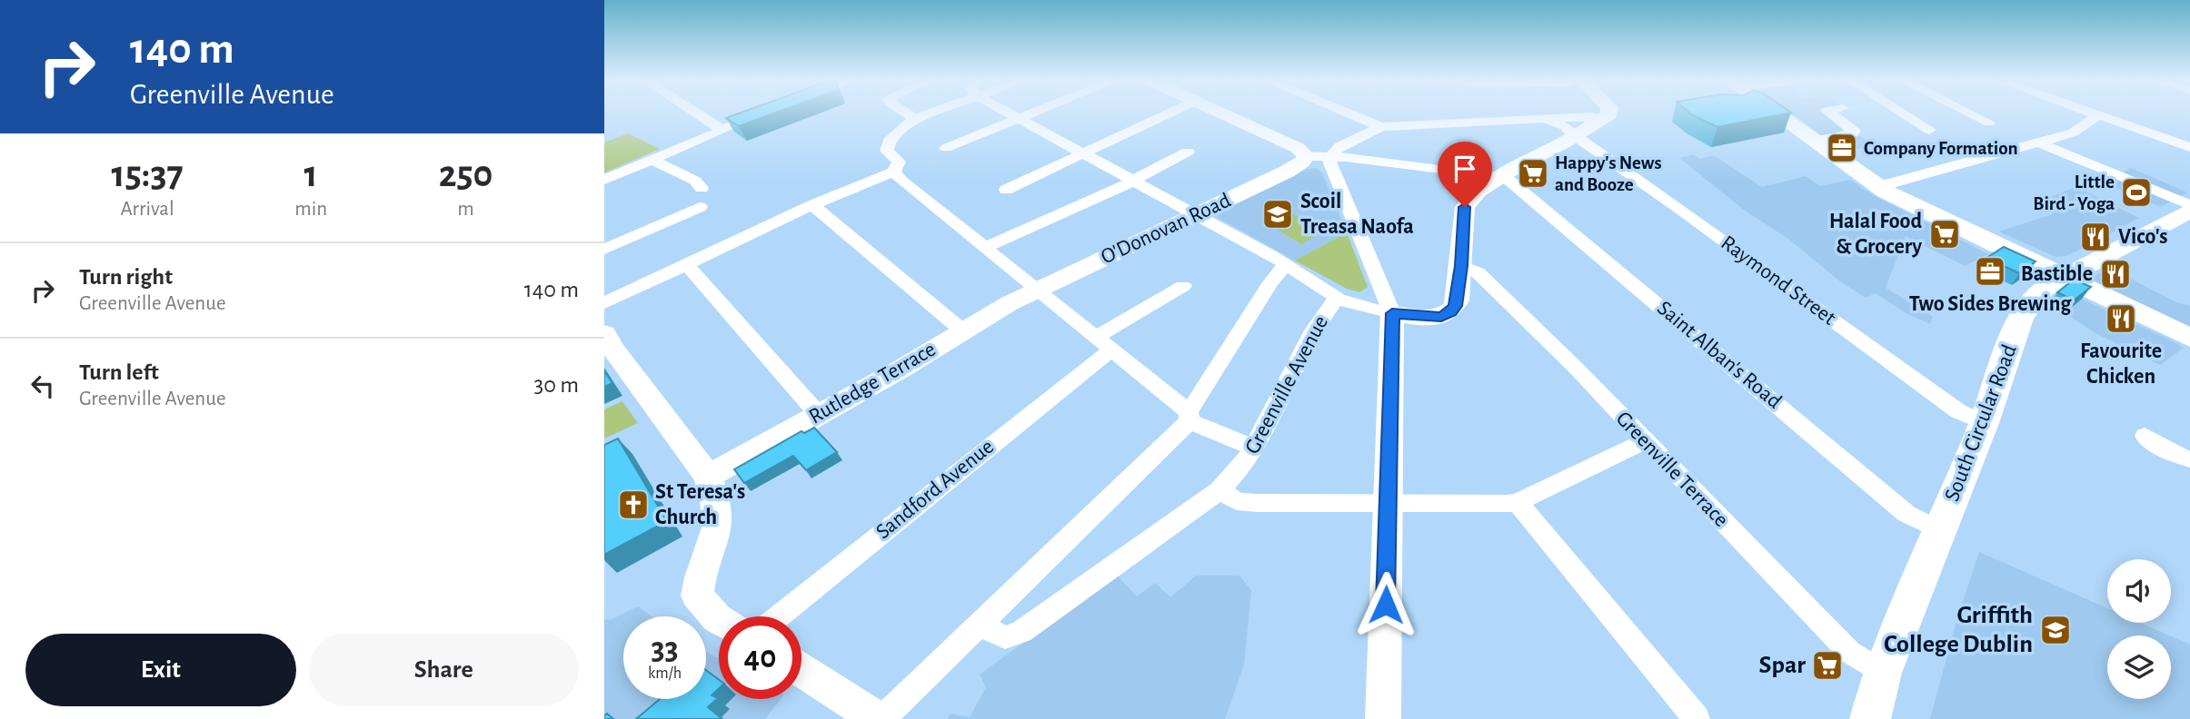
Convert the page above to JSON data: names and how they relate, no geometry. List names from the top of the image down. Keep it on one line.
{"streets":{"main road":["South Circular Road"],"street":["O'Donovan Road","Raymond Street","Saint Alban's Road","Rutledge Terrace","Greenville Avenue","Greenville Terrace","Sandford Avenue"]},"crossings":[["O'Donovan Road","Rutledge Terrace"],["Raymond Street","Greenville Avenue"],["Raymond Street","South Circular Road"],["Saint Alban's Road","Greenville Avenue"],["Saint Alban's Road","South Circular Road"],["Greenville Avenue","Greenville Terrace"],["South Circular Road","Greenville Terrace"]],"places":{"office":["Company Formation","Two Sides Brewing"],"supermarket":["Happy's News and Booze","Halal Food & Grocery","Spar"],"sports":["Little Bird - Yoga"],"school or university":["Scoil Treasa Naofa","Griffith College Dublin"],"restaurant":["Vico's","Bastible","Favourite Chicken"],"church":["St Teresa's Church"]},"page":{"turn":["140 m","Greenville Avenue"],"eta":["15:37","Arrival","1","min","250","m"],"list":[{"name":"Turn right","note":"Greenville Avenue","value":"140 m"},{"name":"Turn left","note":"Greenville Avenue","value":"30 m"}],"speed":"33 km/h","limit":"40","buttons":["Exit","Share"]}}
